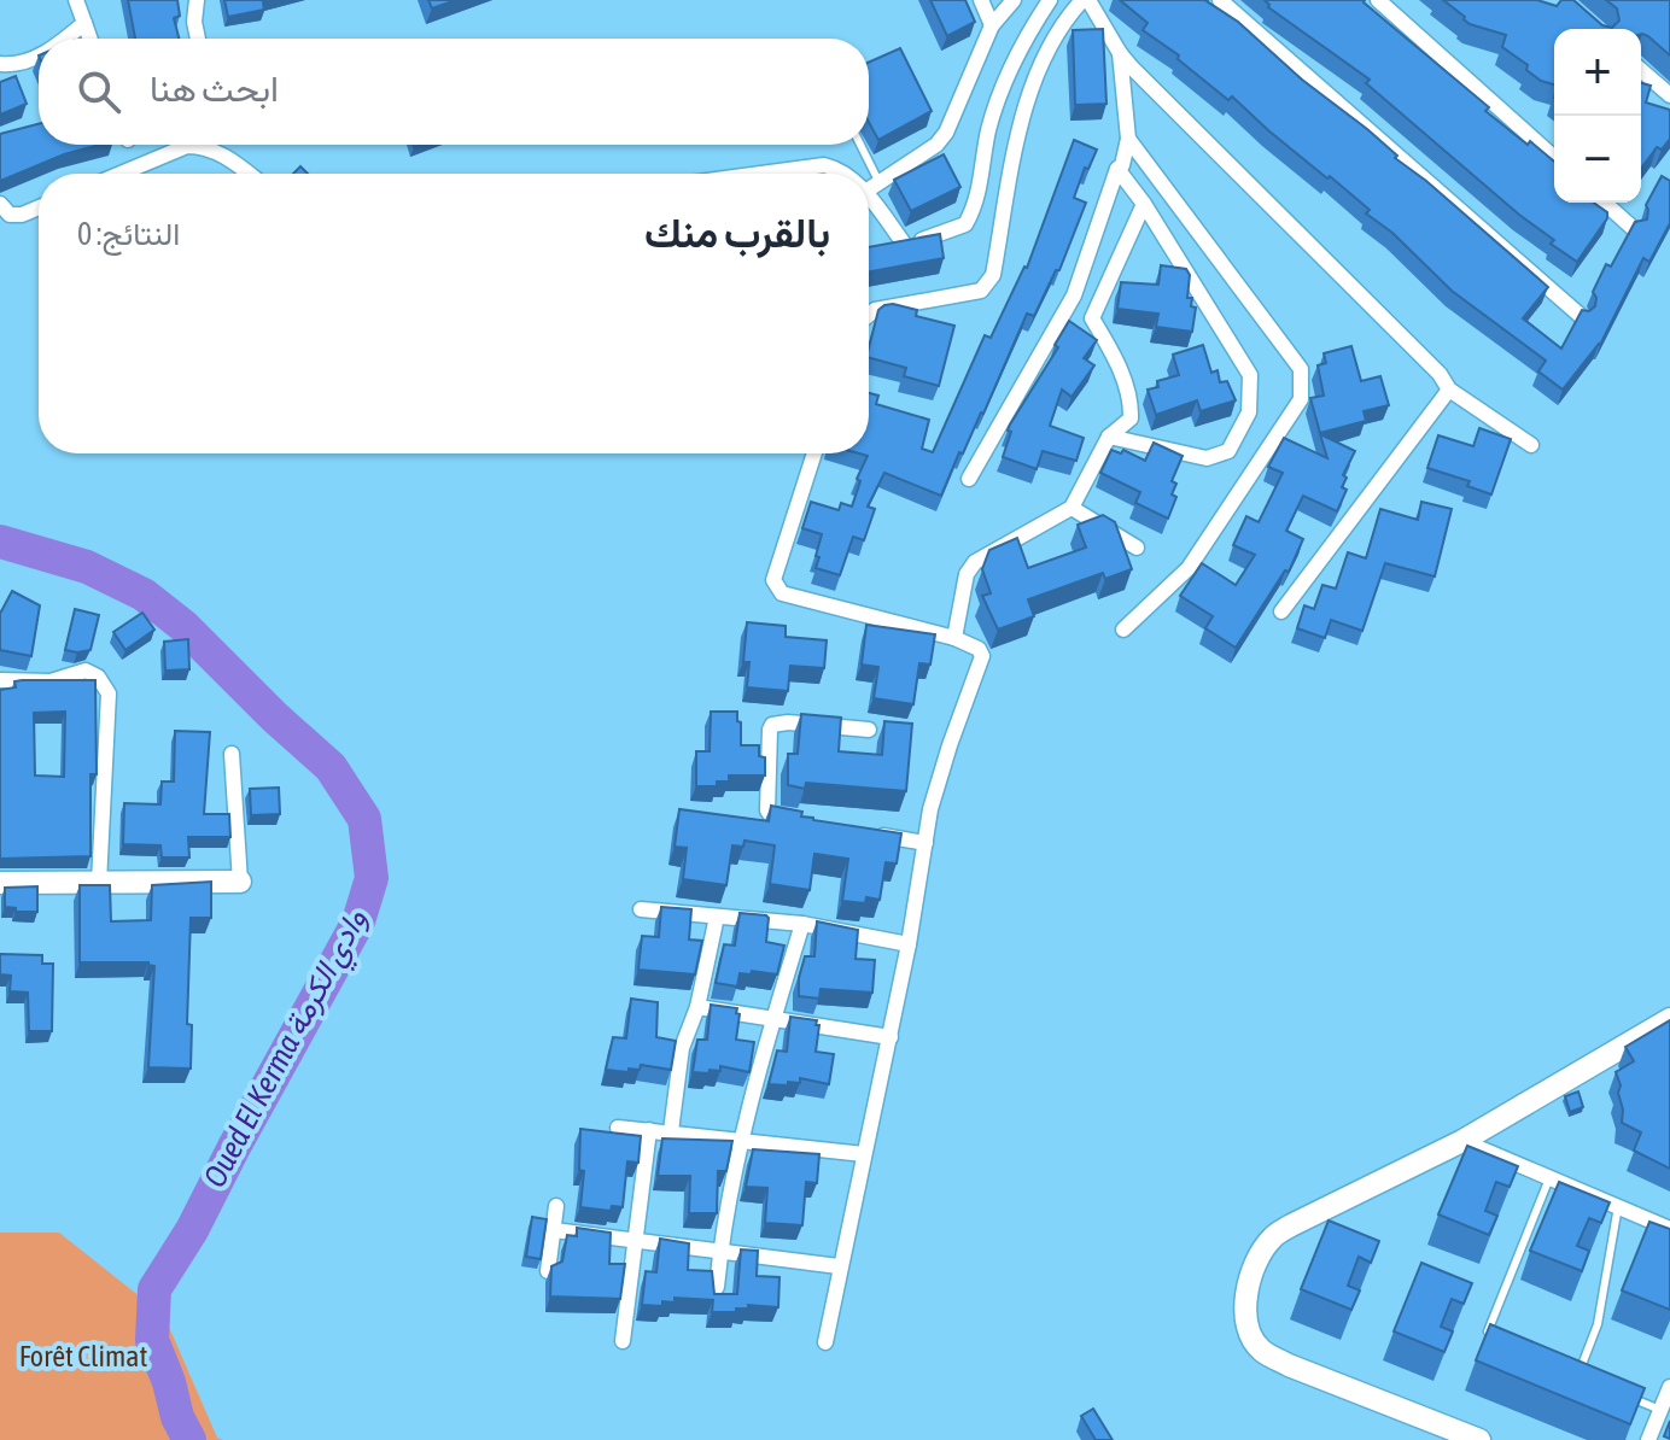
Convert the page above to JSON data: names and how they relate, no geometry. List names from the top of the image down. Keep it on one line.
{"water":["Oued El Kerma وادي الكرمة"],"parks":["Forêt Climat"],"page":{"map_buttons":["+","−"],"search":"ابحث هنا","heading":["بالقرب منك","النتائج: 0"]}}
